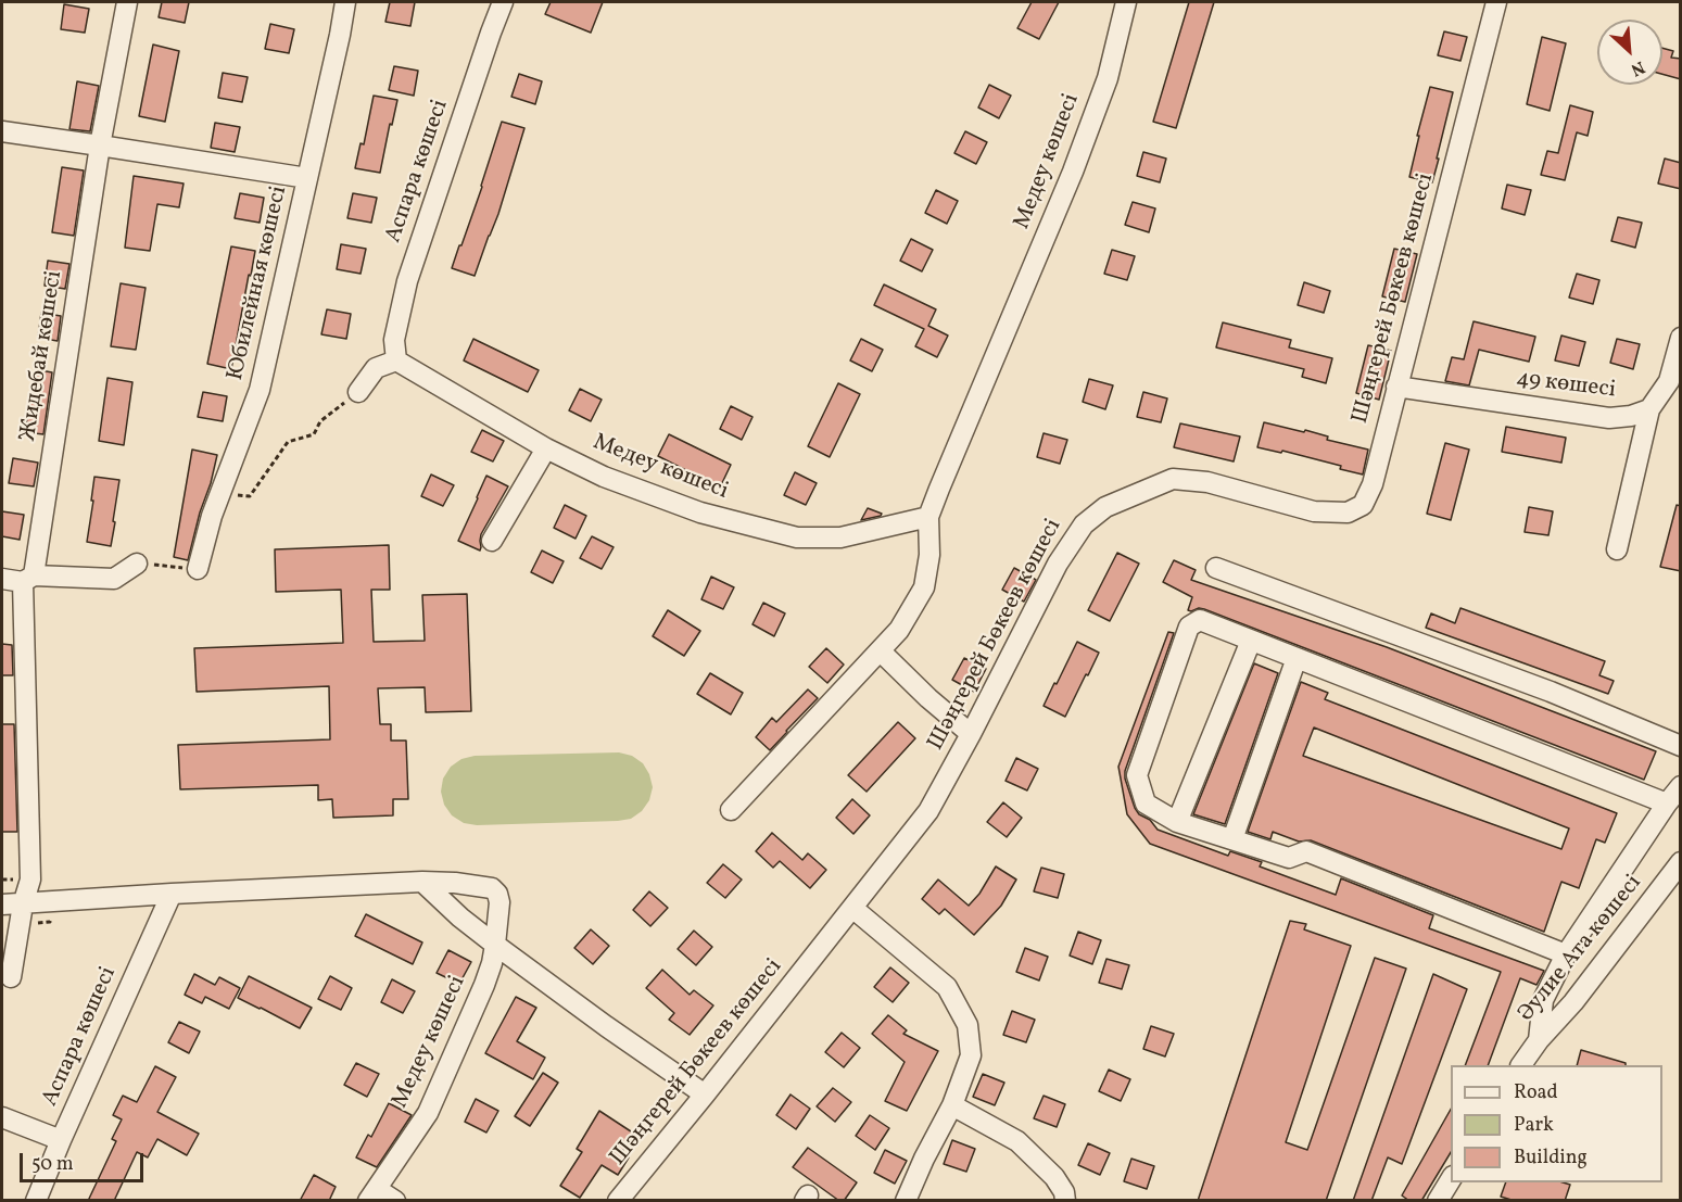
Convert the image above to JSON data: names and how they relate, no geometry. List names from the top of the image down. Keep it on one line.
{"streets":{"street":["Медеу көшесі","Аспара көшесі","Юбилейная көшесі","Шәңгерей Бөкеев көшесі","Жидебай көшесі","49 көшесі","Әулие Ата көшесі"]},"crossings":[["Медеу көшесі","Аспара көшесі"],["Шәңгерей Бөкеев көшесі","49 көшесі"]],"legend":["Road","Park","Building"],"scale_bar":"50 m","north":"bottom right"}
